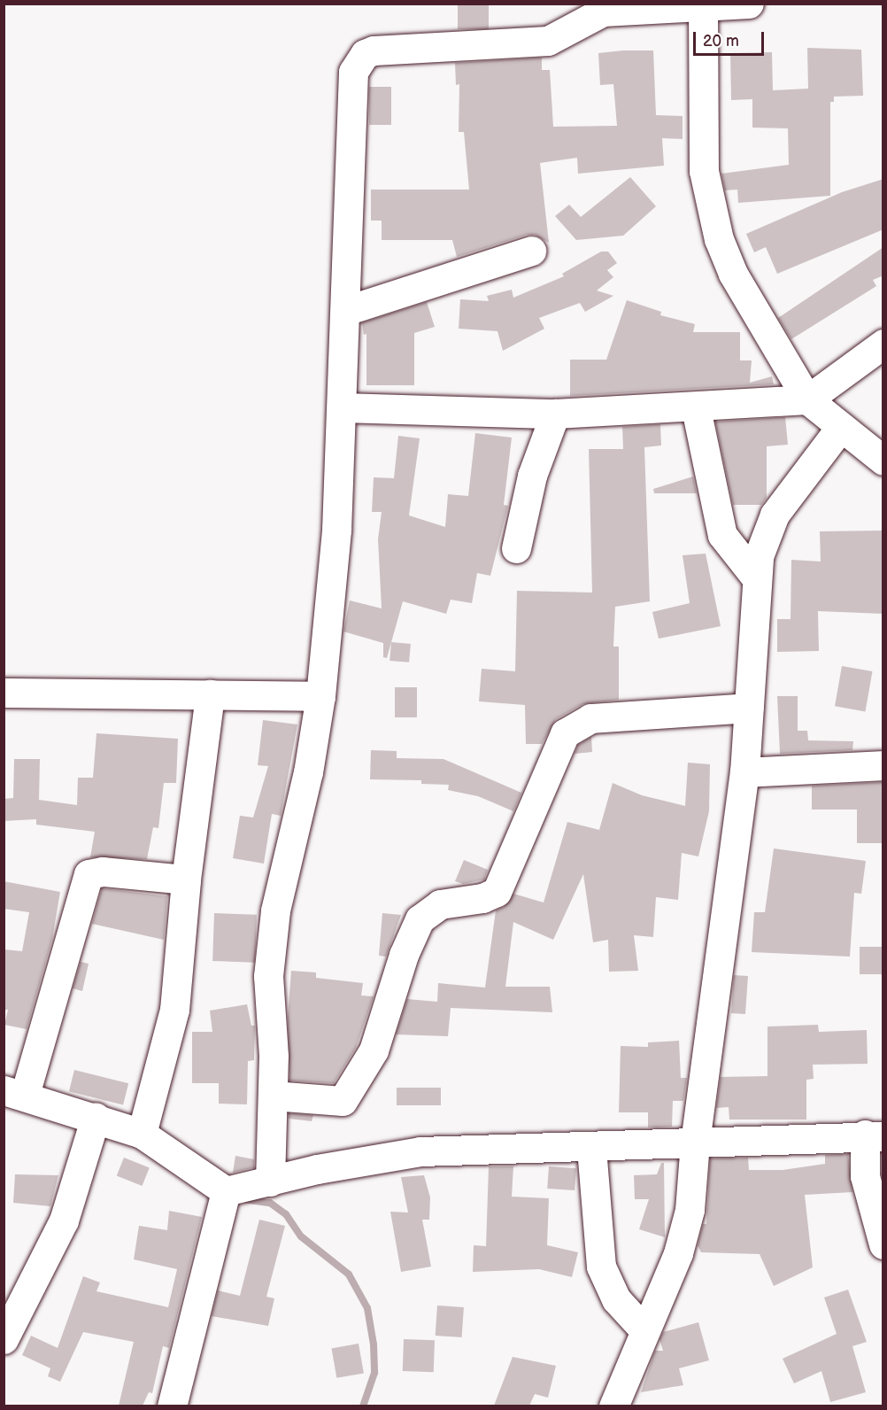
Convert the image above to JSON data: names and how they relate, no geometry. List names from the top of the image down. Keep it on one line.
{"scale_bar":"20 m"}
